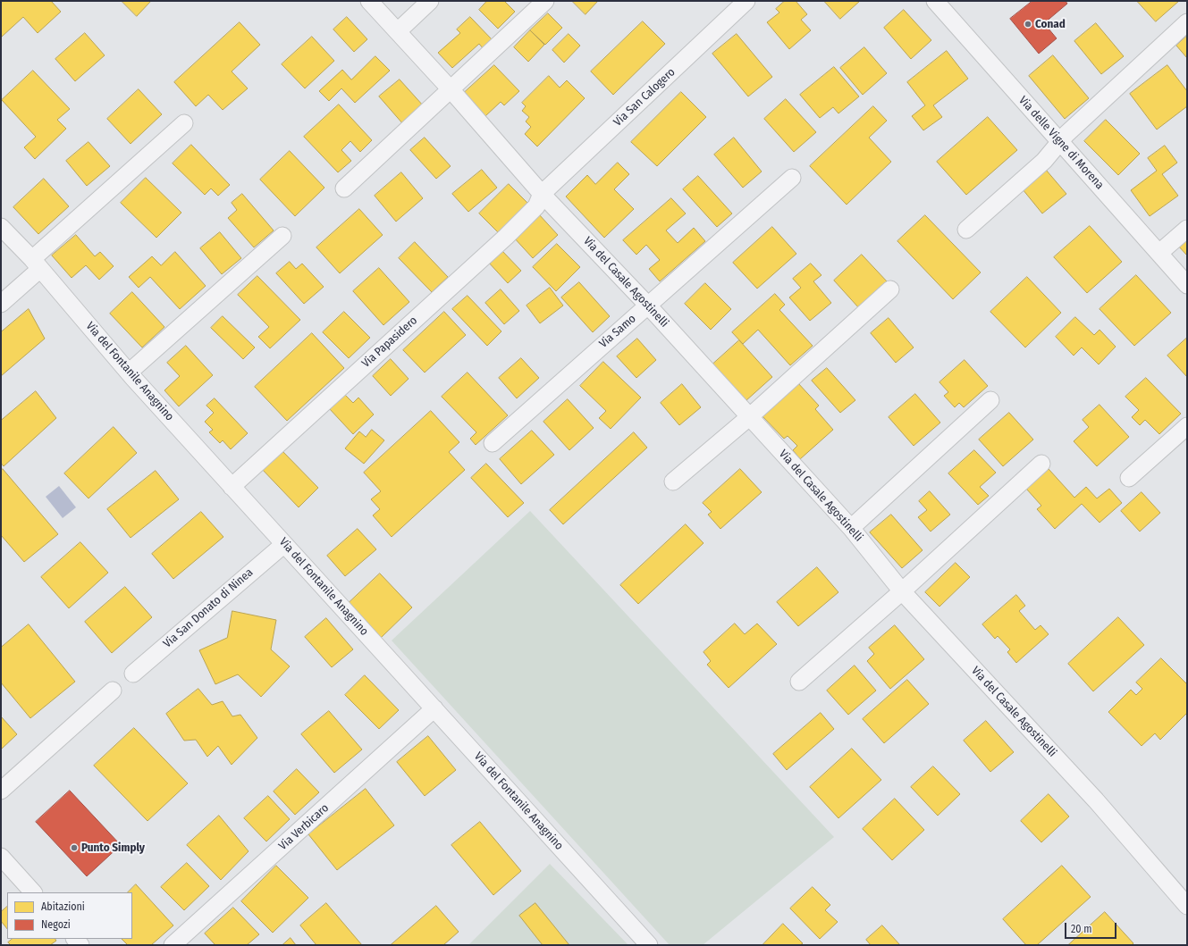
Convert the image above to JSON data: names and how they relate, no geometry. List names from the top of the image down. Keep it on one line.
{"streets":{"street":["Via San Calogero","Via delle Vigne di Morena","Via del Casale Agostinelli","Via Samo","Via Papasidero","Via del Fontanile Anagnino","Via San Donato di Ninea","Via Verbicaro"]},"crossings":[["Via San Calogero","Via del Casale Agostinelli"],["Via San Calogero","Via Papasidero"],["Via del Casale Agostinelli","Via Samo"],["Via del Casale Agostinelli","Via Papasidero"],["Via Papasidero","Via del Fontanile Anagnino"],["Via del Fontanile Anagnino","Via San Donato di Ninea"],["Via del Fontanile Anagnino","Via Verbicaro"]],"places":["Conad","Punto Simply"],"legend":["Abitazioni","Negozi"],"scale_bar":"20 m"}
